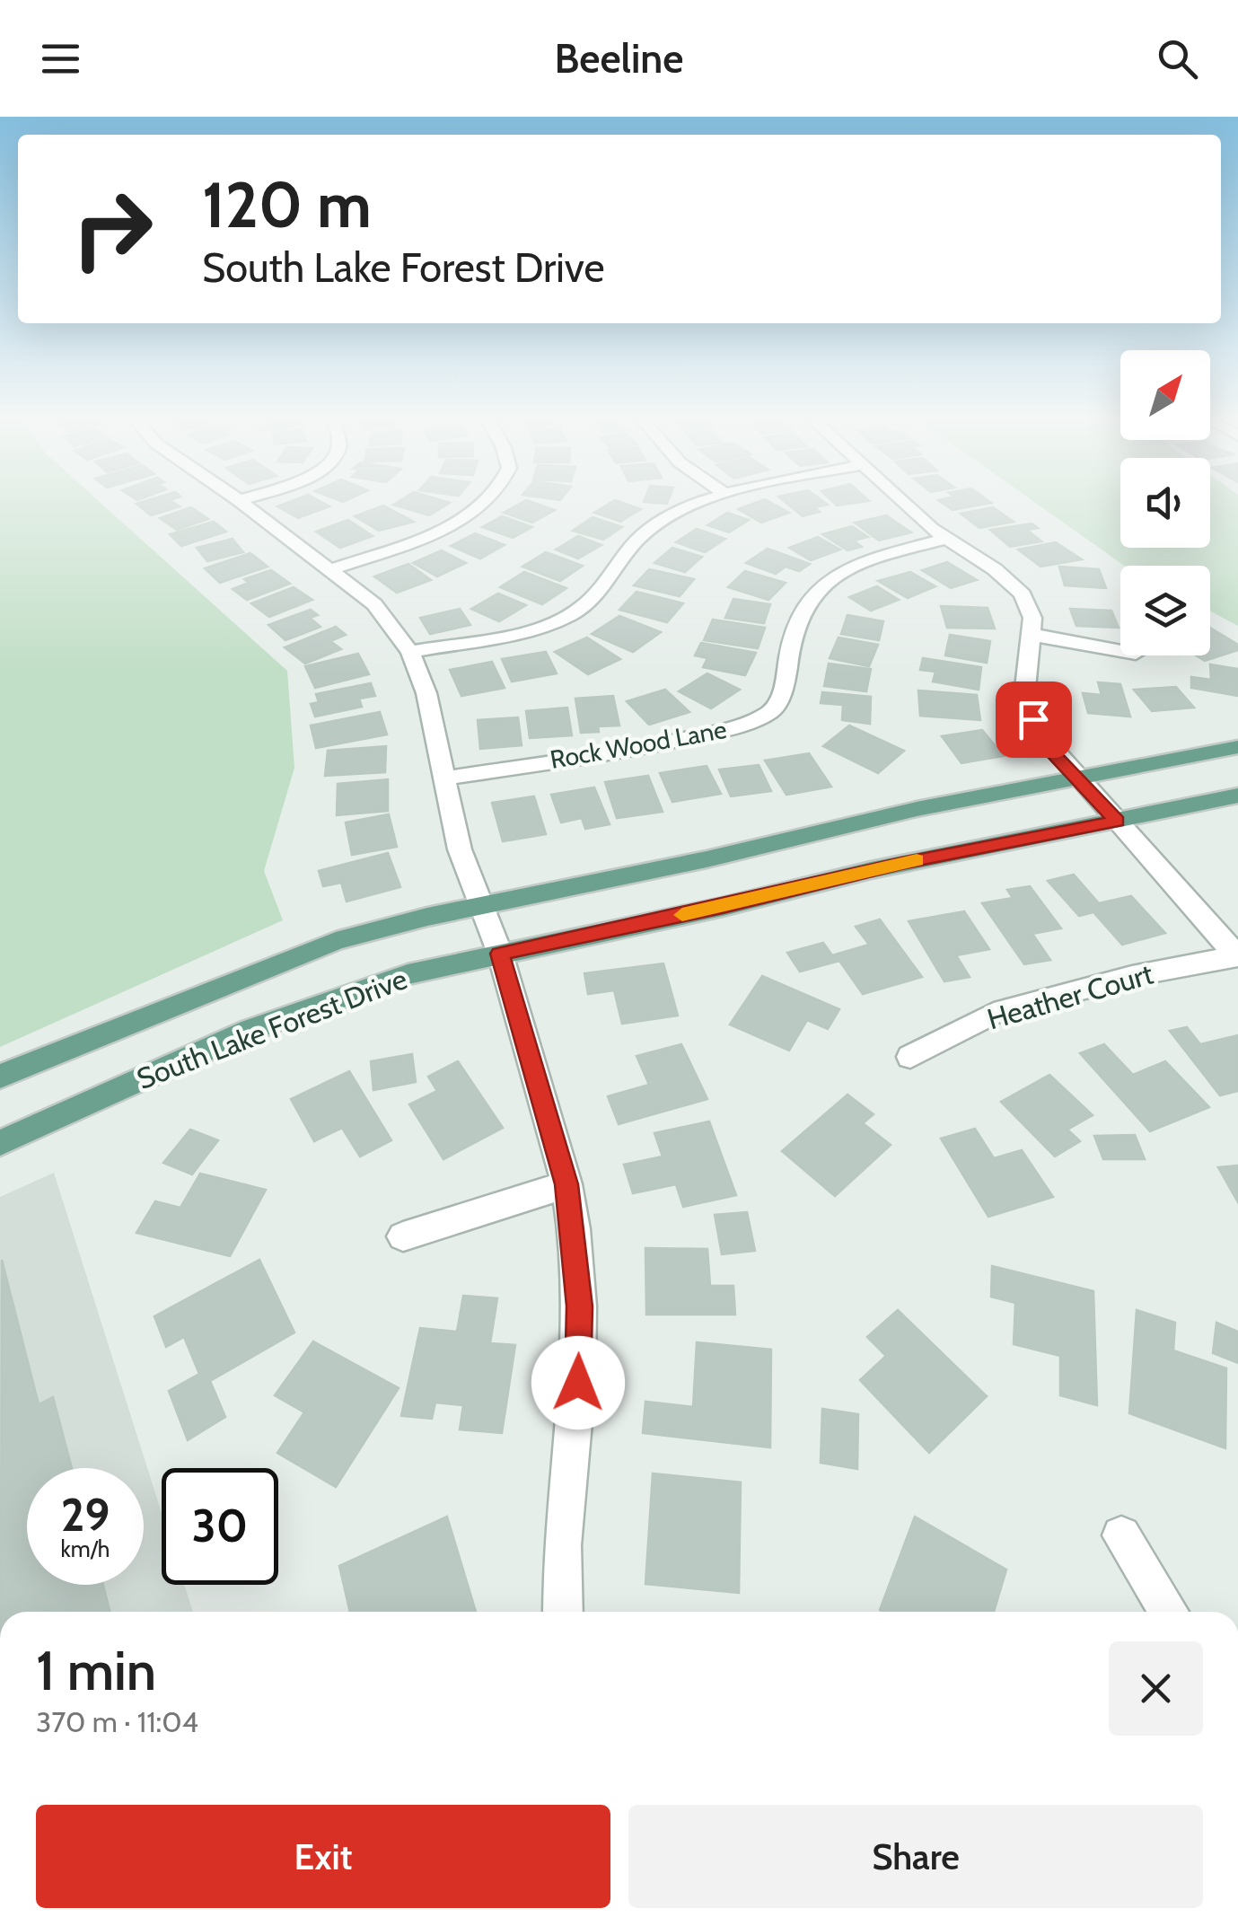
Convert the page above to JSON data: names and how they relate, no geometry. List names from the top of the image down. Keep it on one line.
{"streets":{"main road":["South Lake Forest Drive"],"street":["Rock Wood Lane","Heather Court"]},"north":"top right","page":{"header":"Beeline","turn":["120 m","South Lake Forest Drive"],"speed":"29 km/h","limit":"30","heading":["1 min","370 m · 11:04"],"buttons":["Exit","Share"]}}
